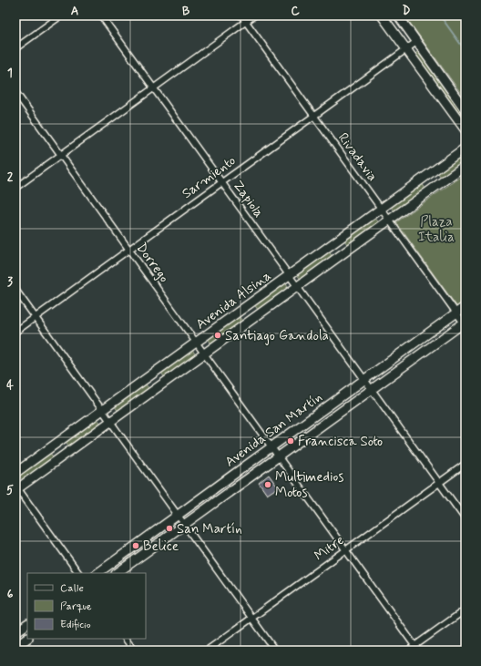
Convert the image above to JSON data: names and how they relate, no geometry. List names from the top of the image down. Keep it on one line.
{"streets":{"street":["Rivadavia","Sarmiento","Zapiola","Dorrego","Avenida Alsina","Avenida San Martín","Mitre"]},"crossings":[["Rivadavia","Sarmiento"],["Rivadavia","Avenida Alsina"],["Rivadavia","Avenida San Martín"],["Sarmiento","Zapiola"],["Sarmiento","Dorrego"],["Zapiola","Avenida Alsina"],["Zapiola","Avenida San Martín"],["Zapiola","Mitre"],["Dorrego","Avenida Alsina"],["Dorrego","Avenida San Martín"],["Dorrego","Mitre"]],"parks":["Plaza Italia"],"places":["Santiago Gandola","Francisca Soto","Multimedios Motos","San Martín","Belice"],"legend":["Calle","Parque","Edificio"],"grid":{"columns":["A","B","C","D"],"rows":["1","2","3","4","5","6"]}}
